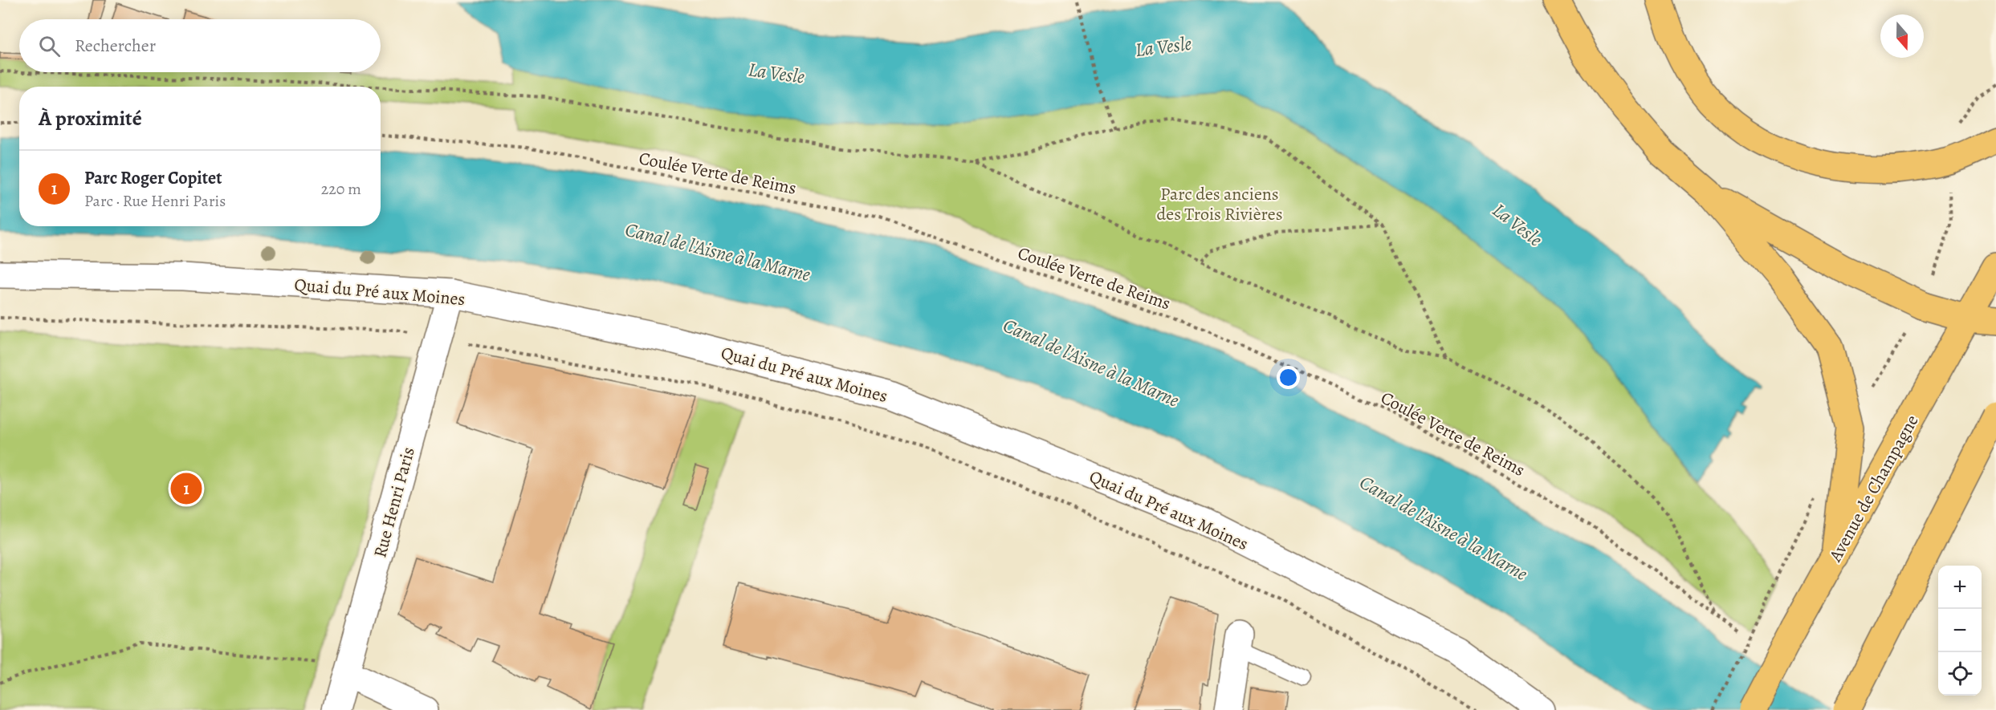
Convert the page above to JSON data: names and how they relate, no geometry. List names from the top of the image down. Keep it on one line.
{"streets":{"main road":["Avenue de Champagne"],"street":["Quai du Pré aux Moines","Rue Henri Paris"],"path":["Coulée Verte de Reims"]},"crossings":[["Quai du Pré aux Moines","Rue Henri Paris"]],"water":["La Vesle","Canal de l'Aisne à la Marne"],"parks":["Parc des anciens des Trois Rivières"],"north":"bottom","page":{"search":"Rechercher","heading":"À proximité","list":[{"mark":"1","name":"Parc Roger Copitet","note":"Parc · Rue Henri Paris","value":"220 m"}],"pins":"1","map_buttons":["+","−"]}}
